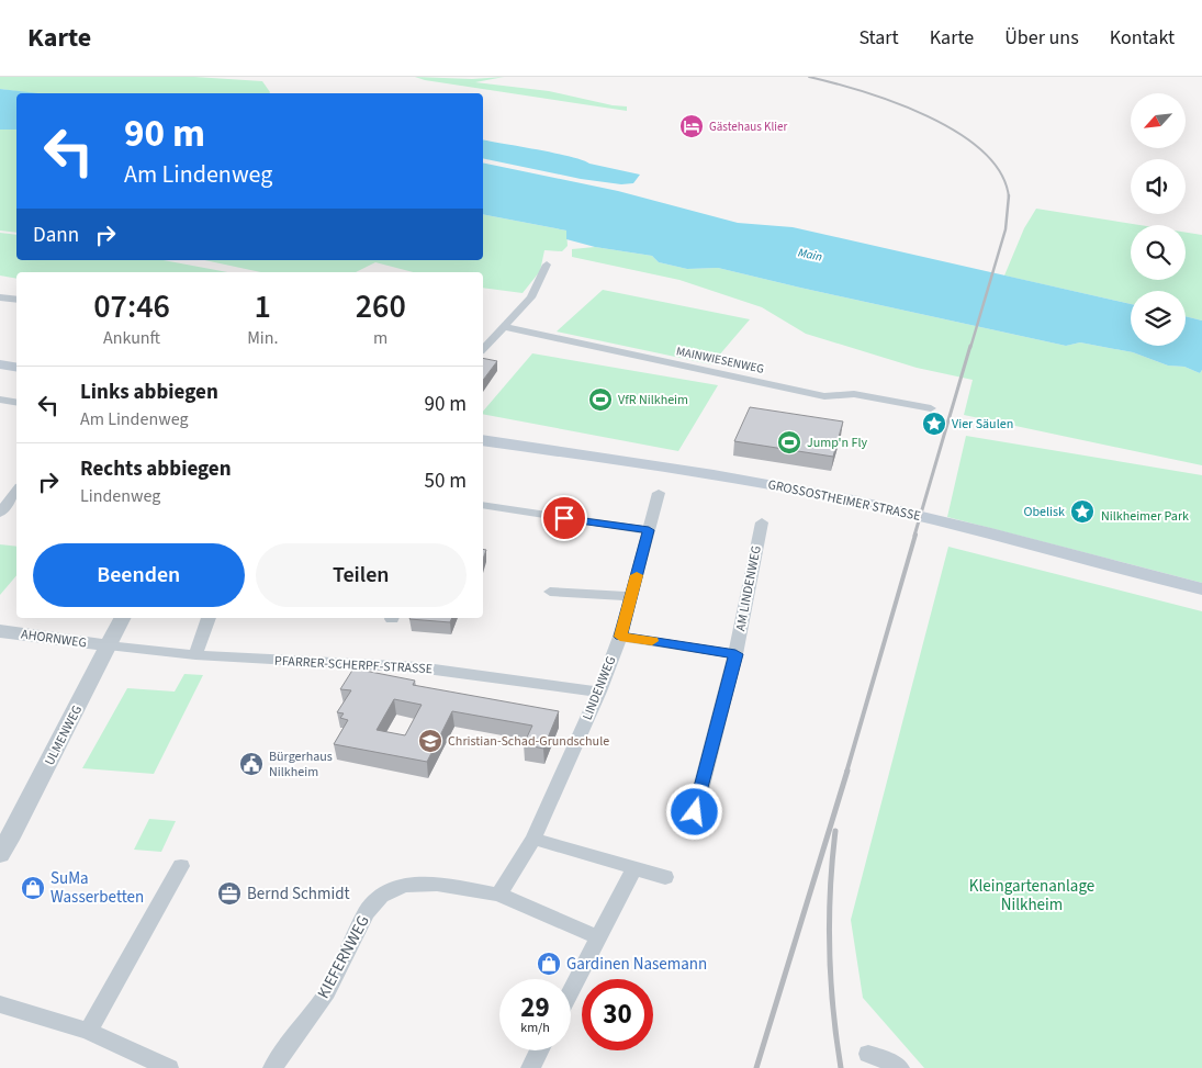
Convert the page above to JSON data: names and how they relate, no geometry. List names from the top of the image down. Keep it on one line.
{"streets":{"main road":["GROSSOSTHEIMER STRASSE"],"street":["MAINWIESENWEG","AM LINDENWEG","AHORNWEG","PFARRER-SCHERPF-STRASSE","LINDENWEG","ULMENWEG","KIEFERNWEG"]},"crossings":[["AHORNWEG","PFARRER-SCHERPF-STRASSE"],["AHORNWEG","ULMENWEG"],["PFARRER-SCHERPF-STRASSE","LINDENWEG"],["PFARRER-SCHERPF-STRASSE","ULMENWEG"],["LINDENWEG","KIEFERNWEG"]],"water":["Main"],"parks":["Nilkheimer Park","Kleingartenanlage Nilkheim"],"places":{"hotel":["Gästehaus Klier"],"sports":["VfR Nilkheim","Jump'n Fly"],"place":["Vier Säulen","Obelisk"],"school or university":["Christian-Schad-Grundschule"],"public building":["Bürgerhaus Nilkheim"],"shop":["SuMa Wasserbetten","Gardinen Nasemann"],"office":["Bernd Schmidt"]},"north":"bottom left","page":{"header":"Karte","nav":["Start","Karte","Über uns","Kontakt"],"turn":["90 m","Am Lindenweg"],"then":"Dann","eta":["07:46","Ankunft","1","Min.","260","m"],"list":[{"name":"Links abbiegen","note":"Am Lindenweg","value":"90 m"},{"name":"Rechts abbiegen","note":"Lindenweg","value":"50 m"}],"buttons":["Beenden","Teilen"],"speed":"29 km/h","limit":"30"}}
